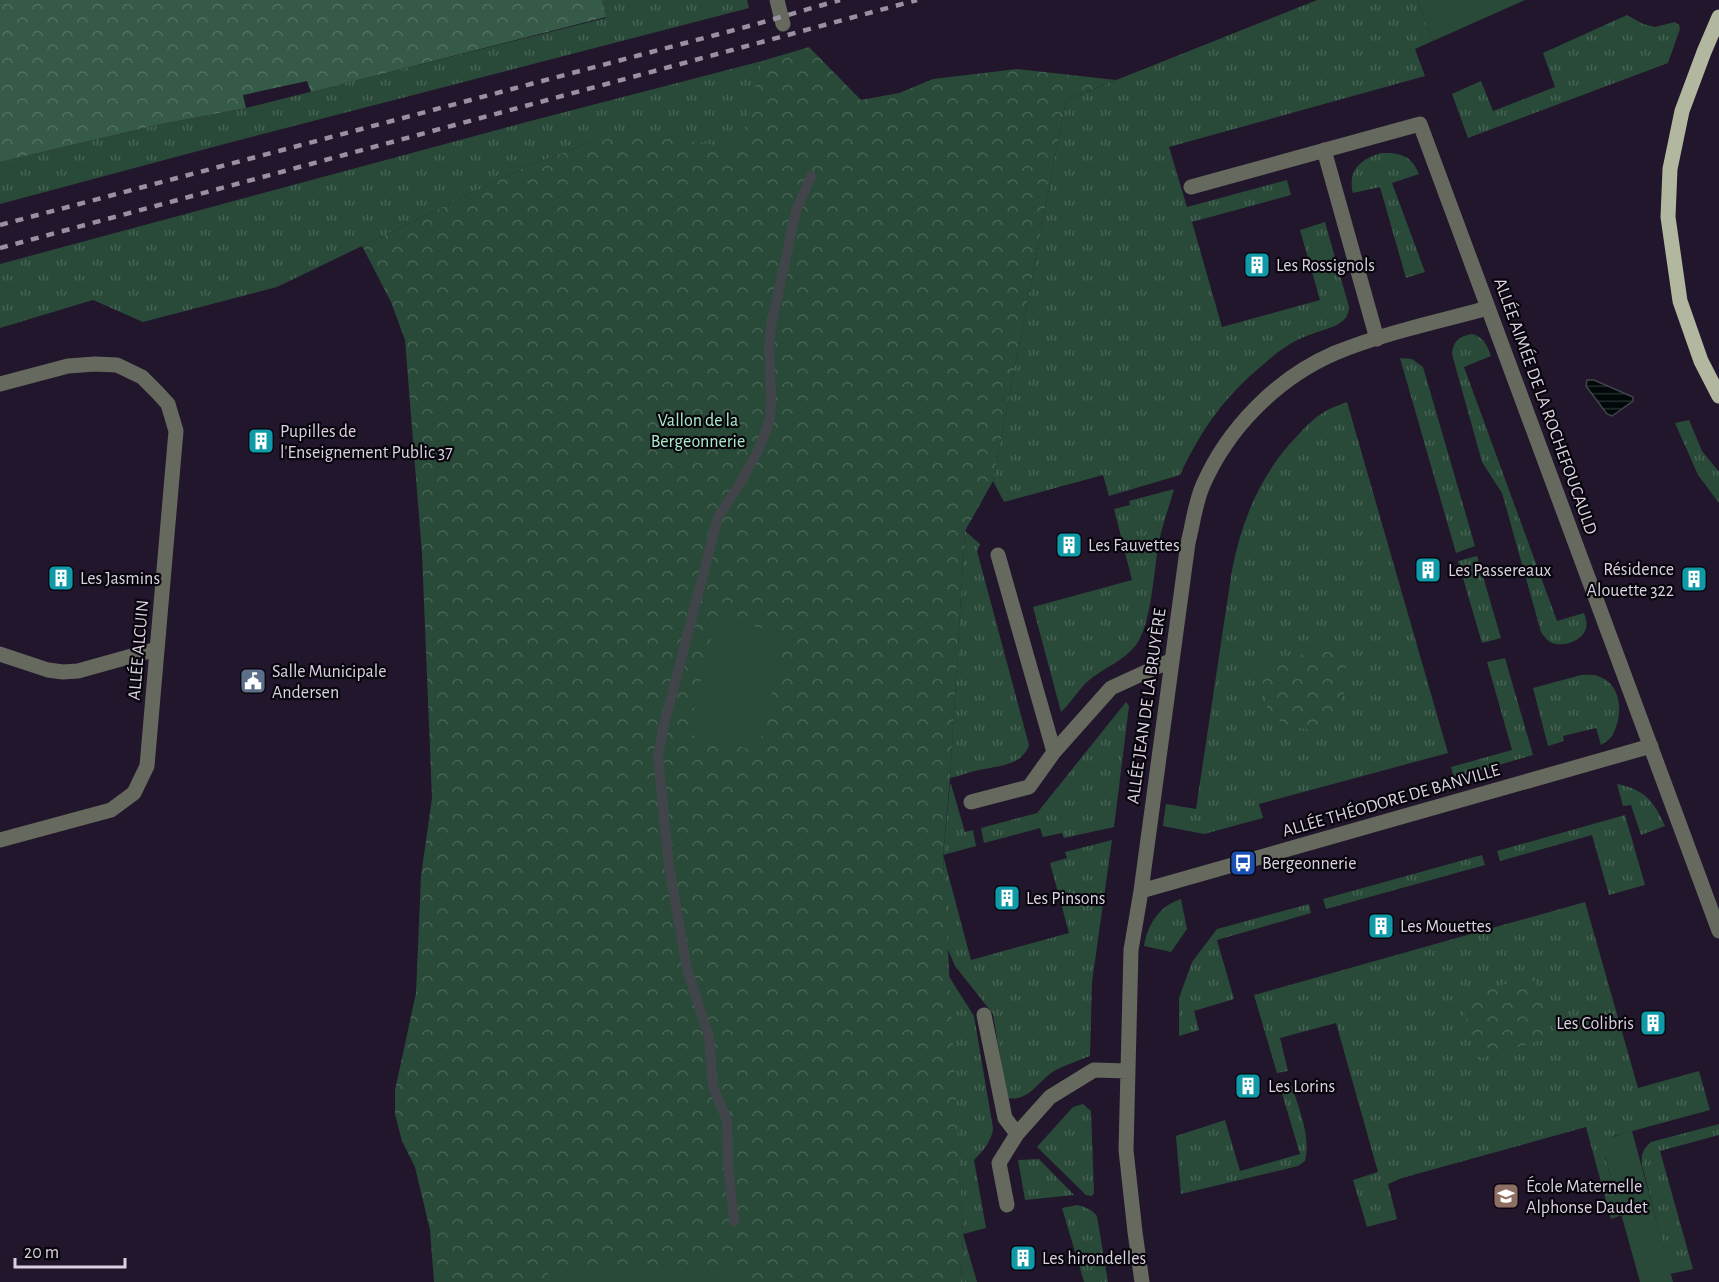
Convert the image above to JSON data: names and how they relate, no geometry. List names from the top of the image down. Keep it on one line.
{"streets":{"street":["ALLÉE AIMÉE DE LA ROCHEFOUCAULD","ALLÉE ALCUIN","ALLÉE JEAN DE LA BRUYÈRE","ALLÉE THÉODORE DE BANVILLE"]},"crossings":[["ALLÉE AIMÉE DE LA ROCHEFOUCAULD","ALLÉE JEAN DE LA BRUYÈRE"],["ALLÉE AIMÉE DE LA ROCHEFOUCAULD","ALLÉE THÉODORE DE BANVILLE"],["ALLÉE JEAN DE LA BRUYÈRE","ALLÉE THÉODORE DE BANVILLE"]],"parks":["Vallon de la Bergeonnerie"],"places":{"building":["Les Rossignols","Pupilles de l'Enseignement Public 37","Les Fauvettes","Les Passereaux","Les Jasmins","Résidence Alouette 322","Les Pinsons","Les Mouettes","Les Colibris","Les Lorins","Les hirondelles"],"public building":["Salle Municipale Andersen"],"bus stop":["Bergeonnerie"],"school or university":["École Maternelle Alphonse Daudet"]},"scale_bar":"20 m"}
